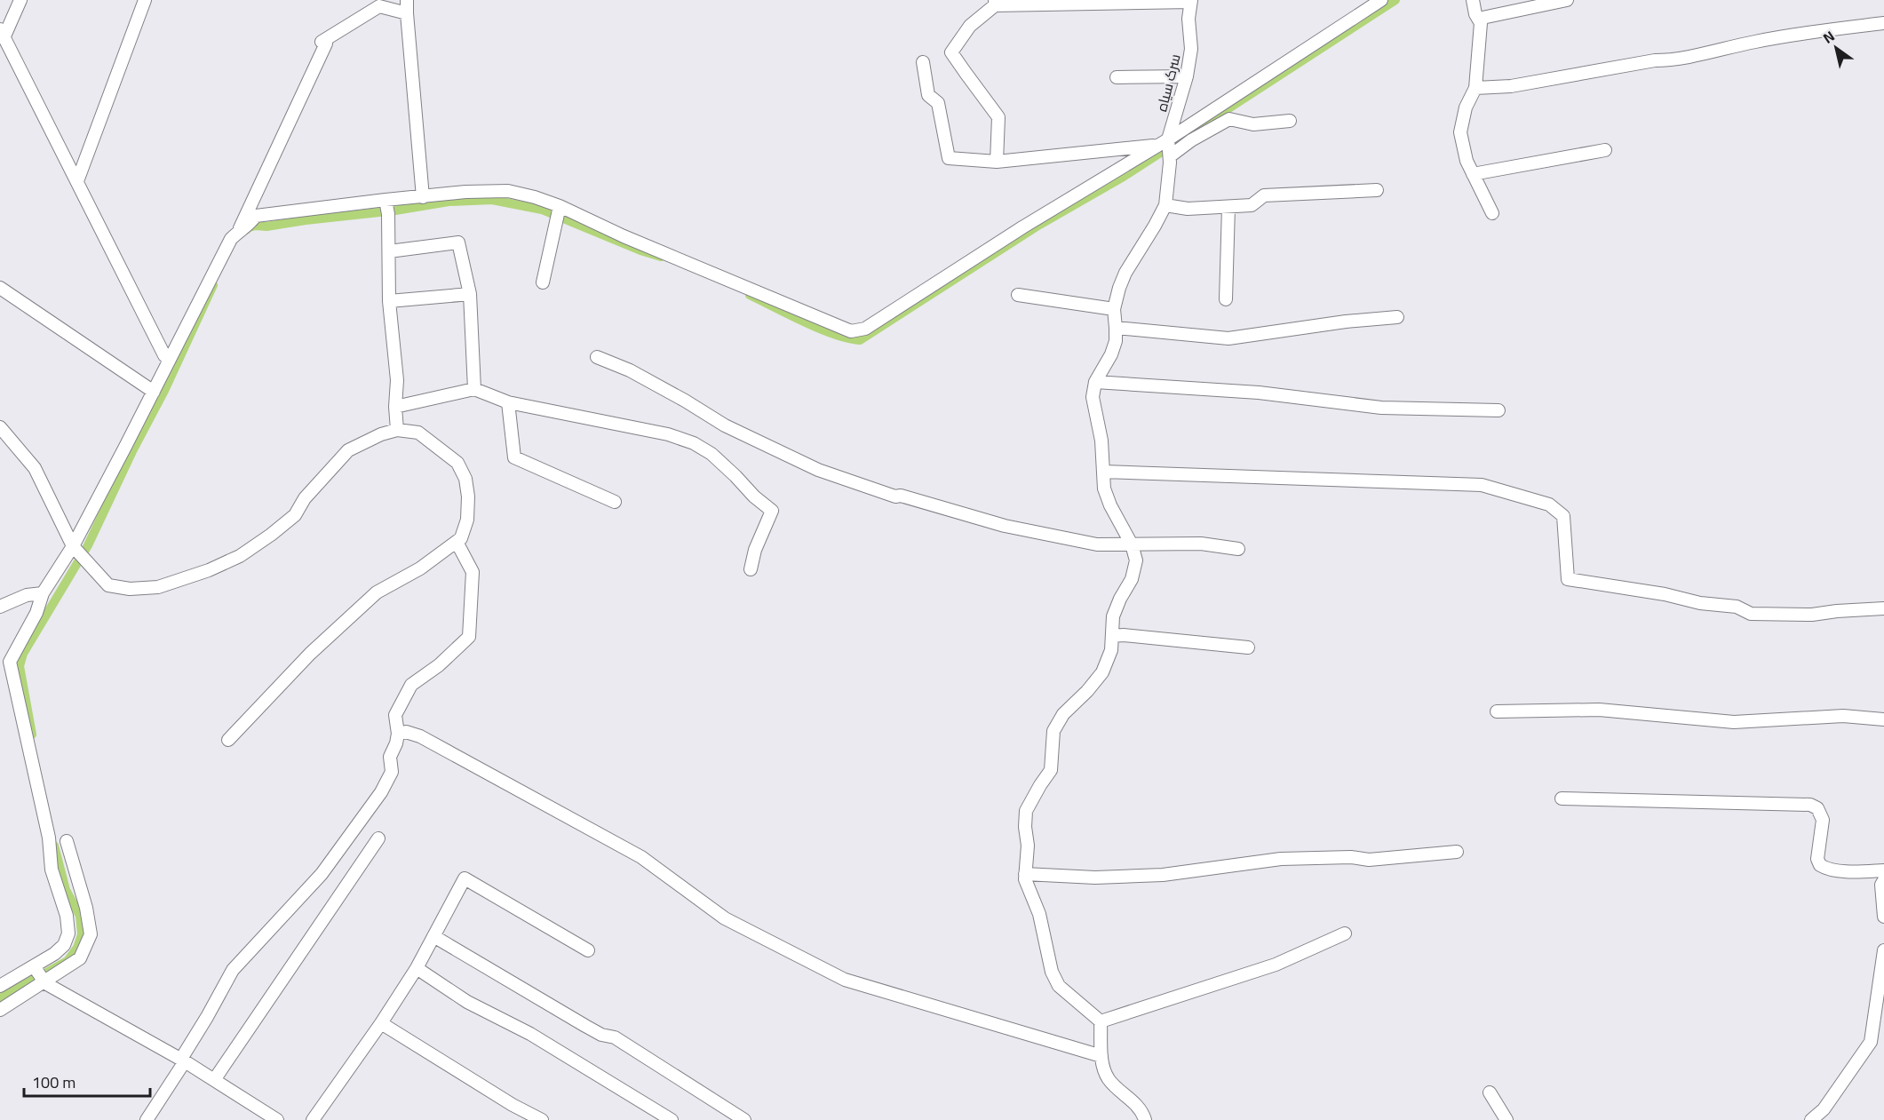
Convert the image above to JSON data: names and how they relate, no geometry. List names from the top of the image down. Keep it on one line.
{"streets":{"street":["سرک سیاه"]},"scale_bar":"100 m","north":"top left"}
